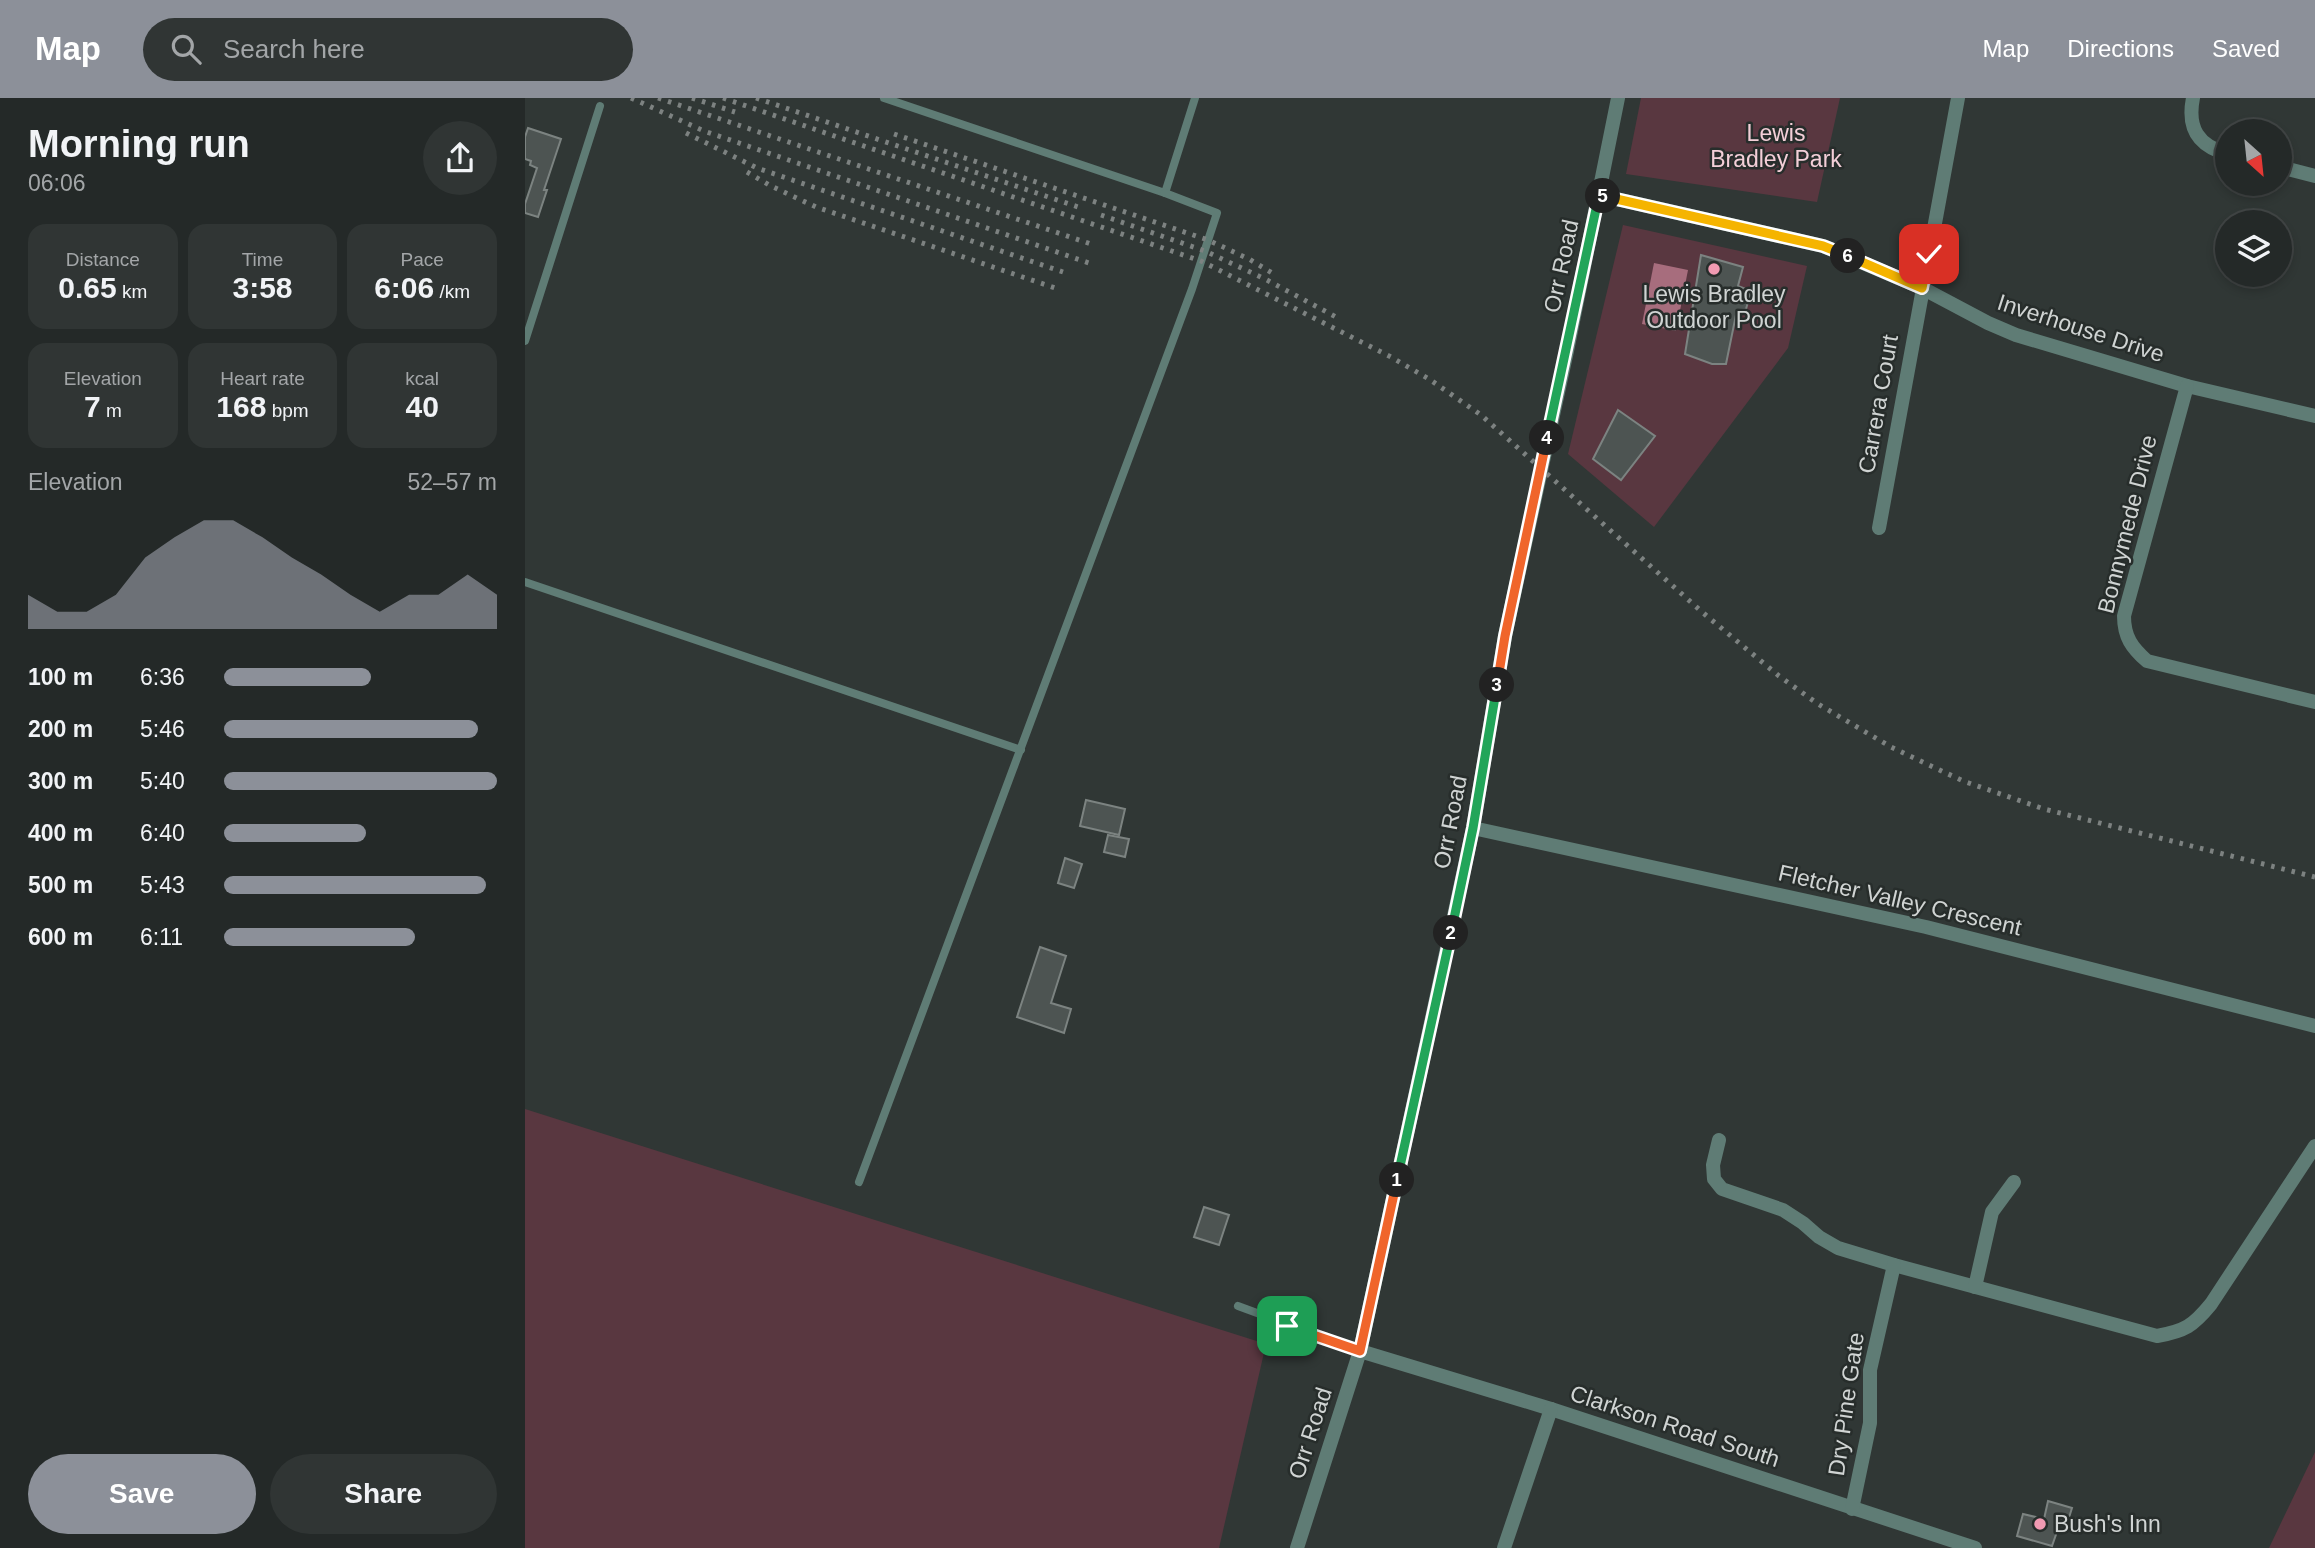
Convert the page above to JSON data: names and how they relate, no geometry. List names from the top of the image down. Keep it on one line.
{"streets":{"street":["Orr Road","Inverhouse Drive","Carrera Court","Bonnymede Drive","Fletcher Valley Crescent","Dry Pine Gate","Clarkson Road South"]},"crossings":[["Orr Road","Inverhouse Drive"],["Orr Road","Fletcher Valley Crescent"],["Orr Road","Clarkson Road South"],["Inverhouse Drive","Carrera Court"],["Inverhouse Drive","Bonnymede Drive"],["Dry Pine Gate","Clarkson Road South"]],"parks":["Lewis Bradley Park"],"places":["Lewis Bradley Outdoor Pool","Bush's Inn"],"north":"bottom right","page":{"header":"Map","search":"Search here","nav":["Map","Directions","Saved"],"heading":["Morning run","06:06"],"pins":["5","6","4","3","2","1"],"stats":[["Distance","0.65 km"],["Time","3:58"],["Pace","6:06 /km"],["Elevation","7 m"],["Heart rate","168 bpm"],["kcal","40"]],"chart":["Elevation","52–57 m"],"list":[{"name":"100 m","note":"6:36"},{"name":"200 m","note":"5:46"},{"name":"300 m","note":"5:40"},{"name":"400 m","note":"6:40"},{"name":"500 m","note":"5:43"},{"name":"600 m","note":"6:11"}],"buttons":["Save","Share"]}}
